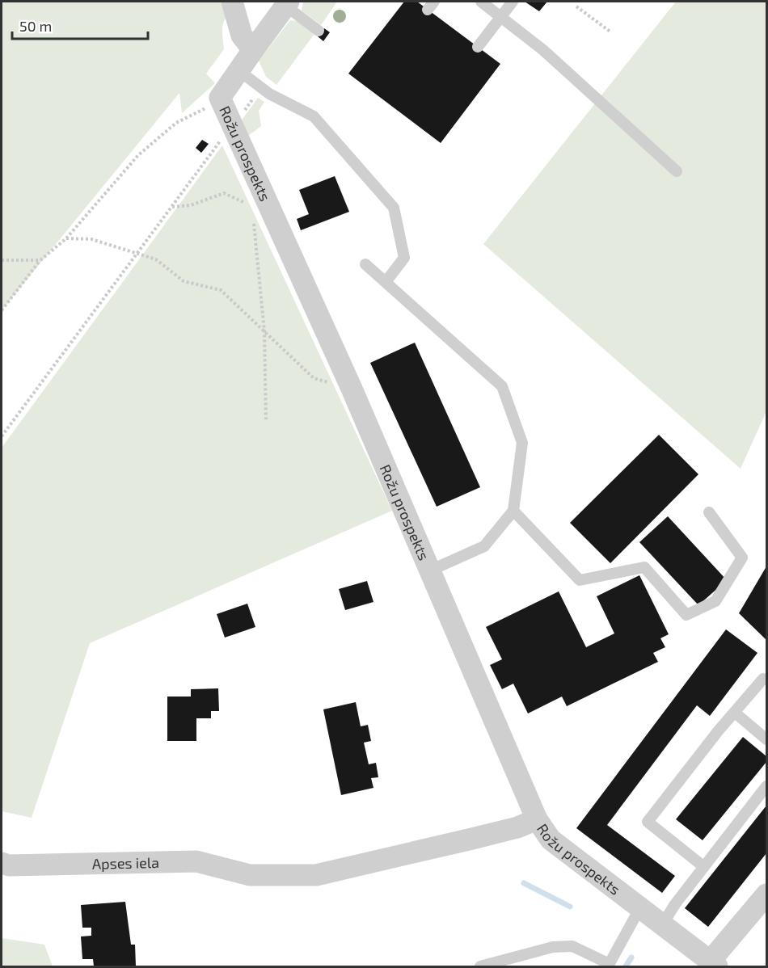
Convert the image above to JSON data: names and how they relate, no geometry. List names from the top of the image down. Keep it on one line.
{"streets":{"street":["Rožu prospekts","Apses iela"]},"crossings":[["Rožu prospekts","Apses iela"]],"scale_bar":"50 m"}
